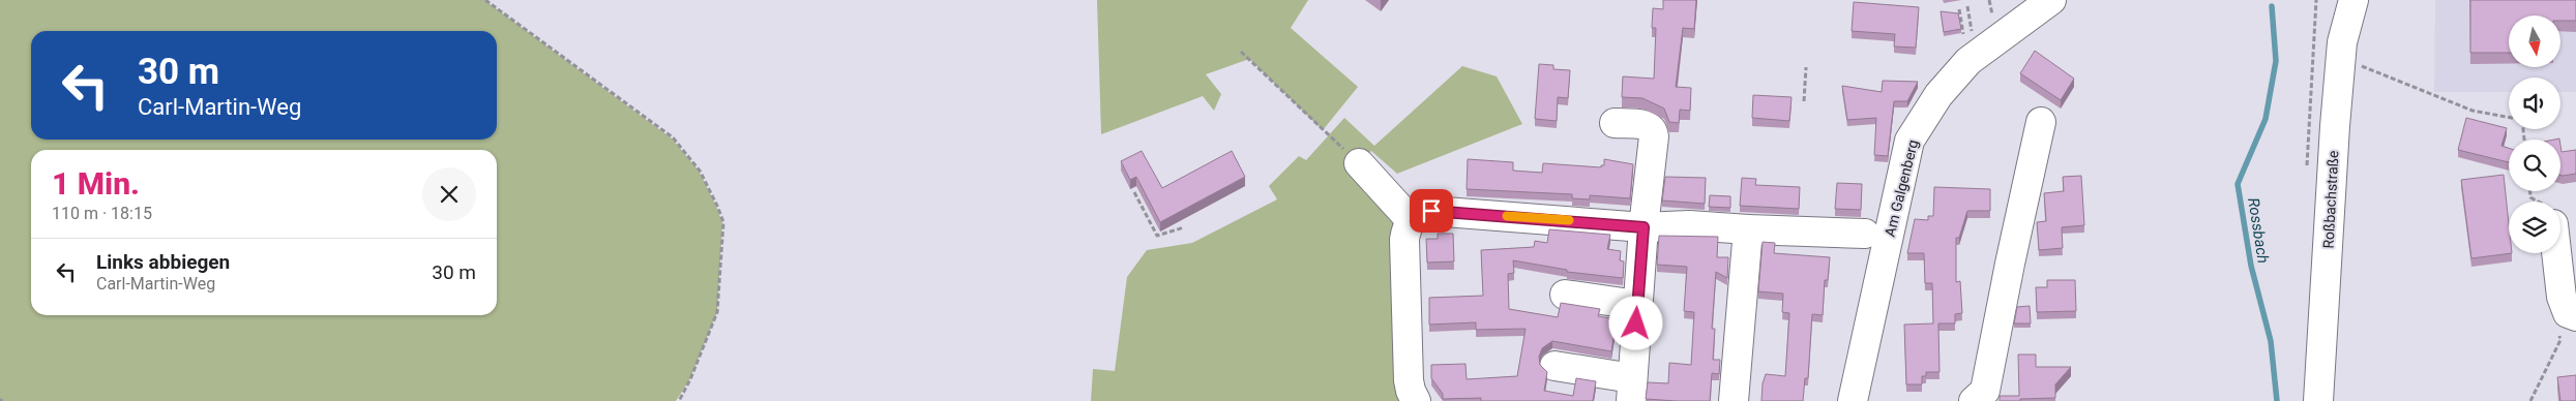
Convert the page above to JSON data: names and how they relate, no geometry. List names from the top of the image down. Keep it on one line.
{"streets":{"street":["Am Galgenberg","Roßbachstraße"]},"water":["Rossbach"],"north":"bottom","page":{"turn":["30 m","Carl-Martin-Weg"],"heading":["1 Min.","110 m · 18:15"],"list":[{"name":"Links abbiegen","note":"Carl-Martin-Weg","value":"30 m"}]}}
